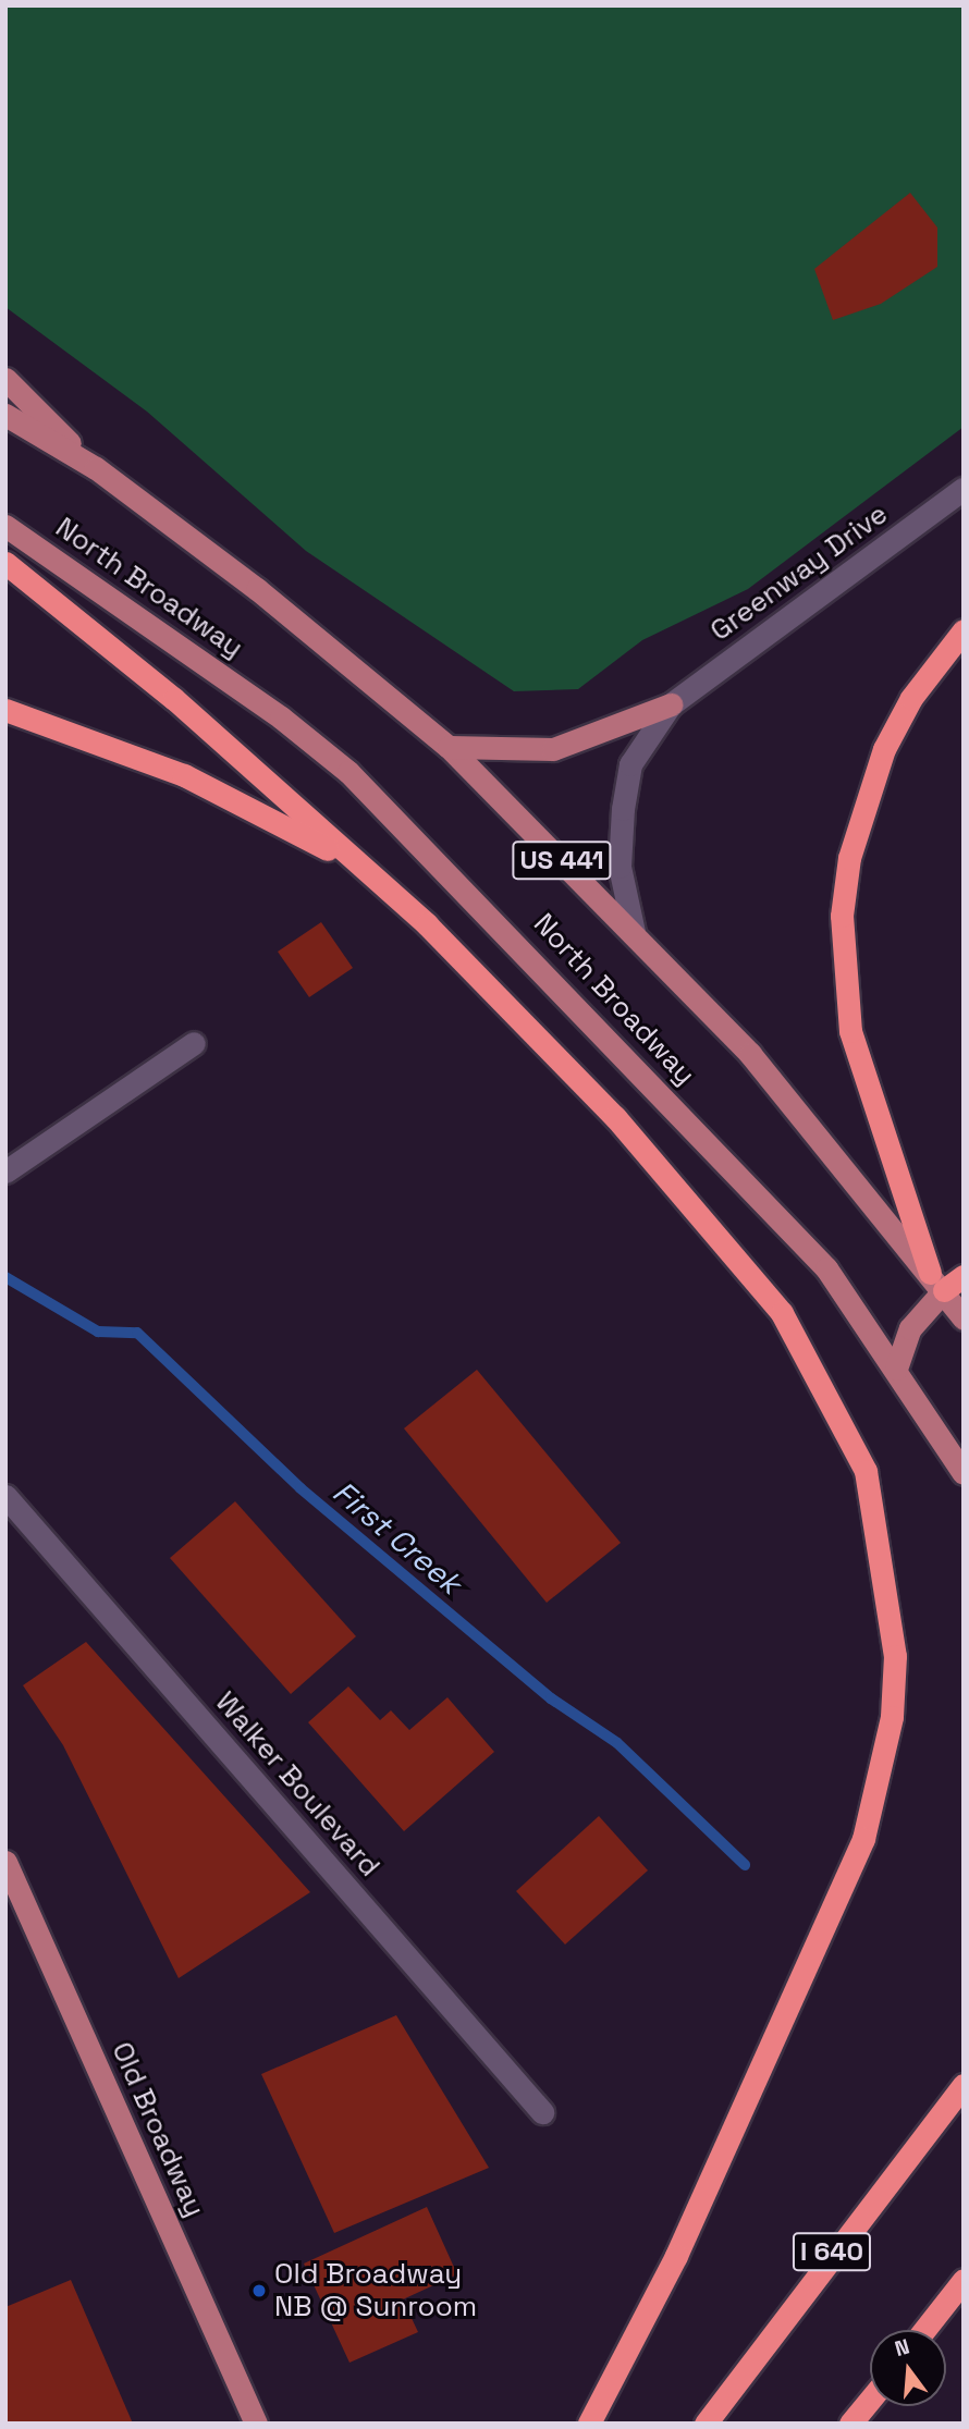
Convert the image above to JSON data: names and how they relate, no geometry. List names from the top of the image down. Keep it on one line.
{"streets":{"highway":["I 640"],"main road":["North Broadway","US 441","Old Broadway"],"street":["Greenway Drive","Walker Boulevard"]},"crossings":[["Greenway Drive","North Broadway"]],"water":["First Creek"],"places":["Old Broadway NB @ Sunroom"],"north":"top"}
